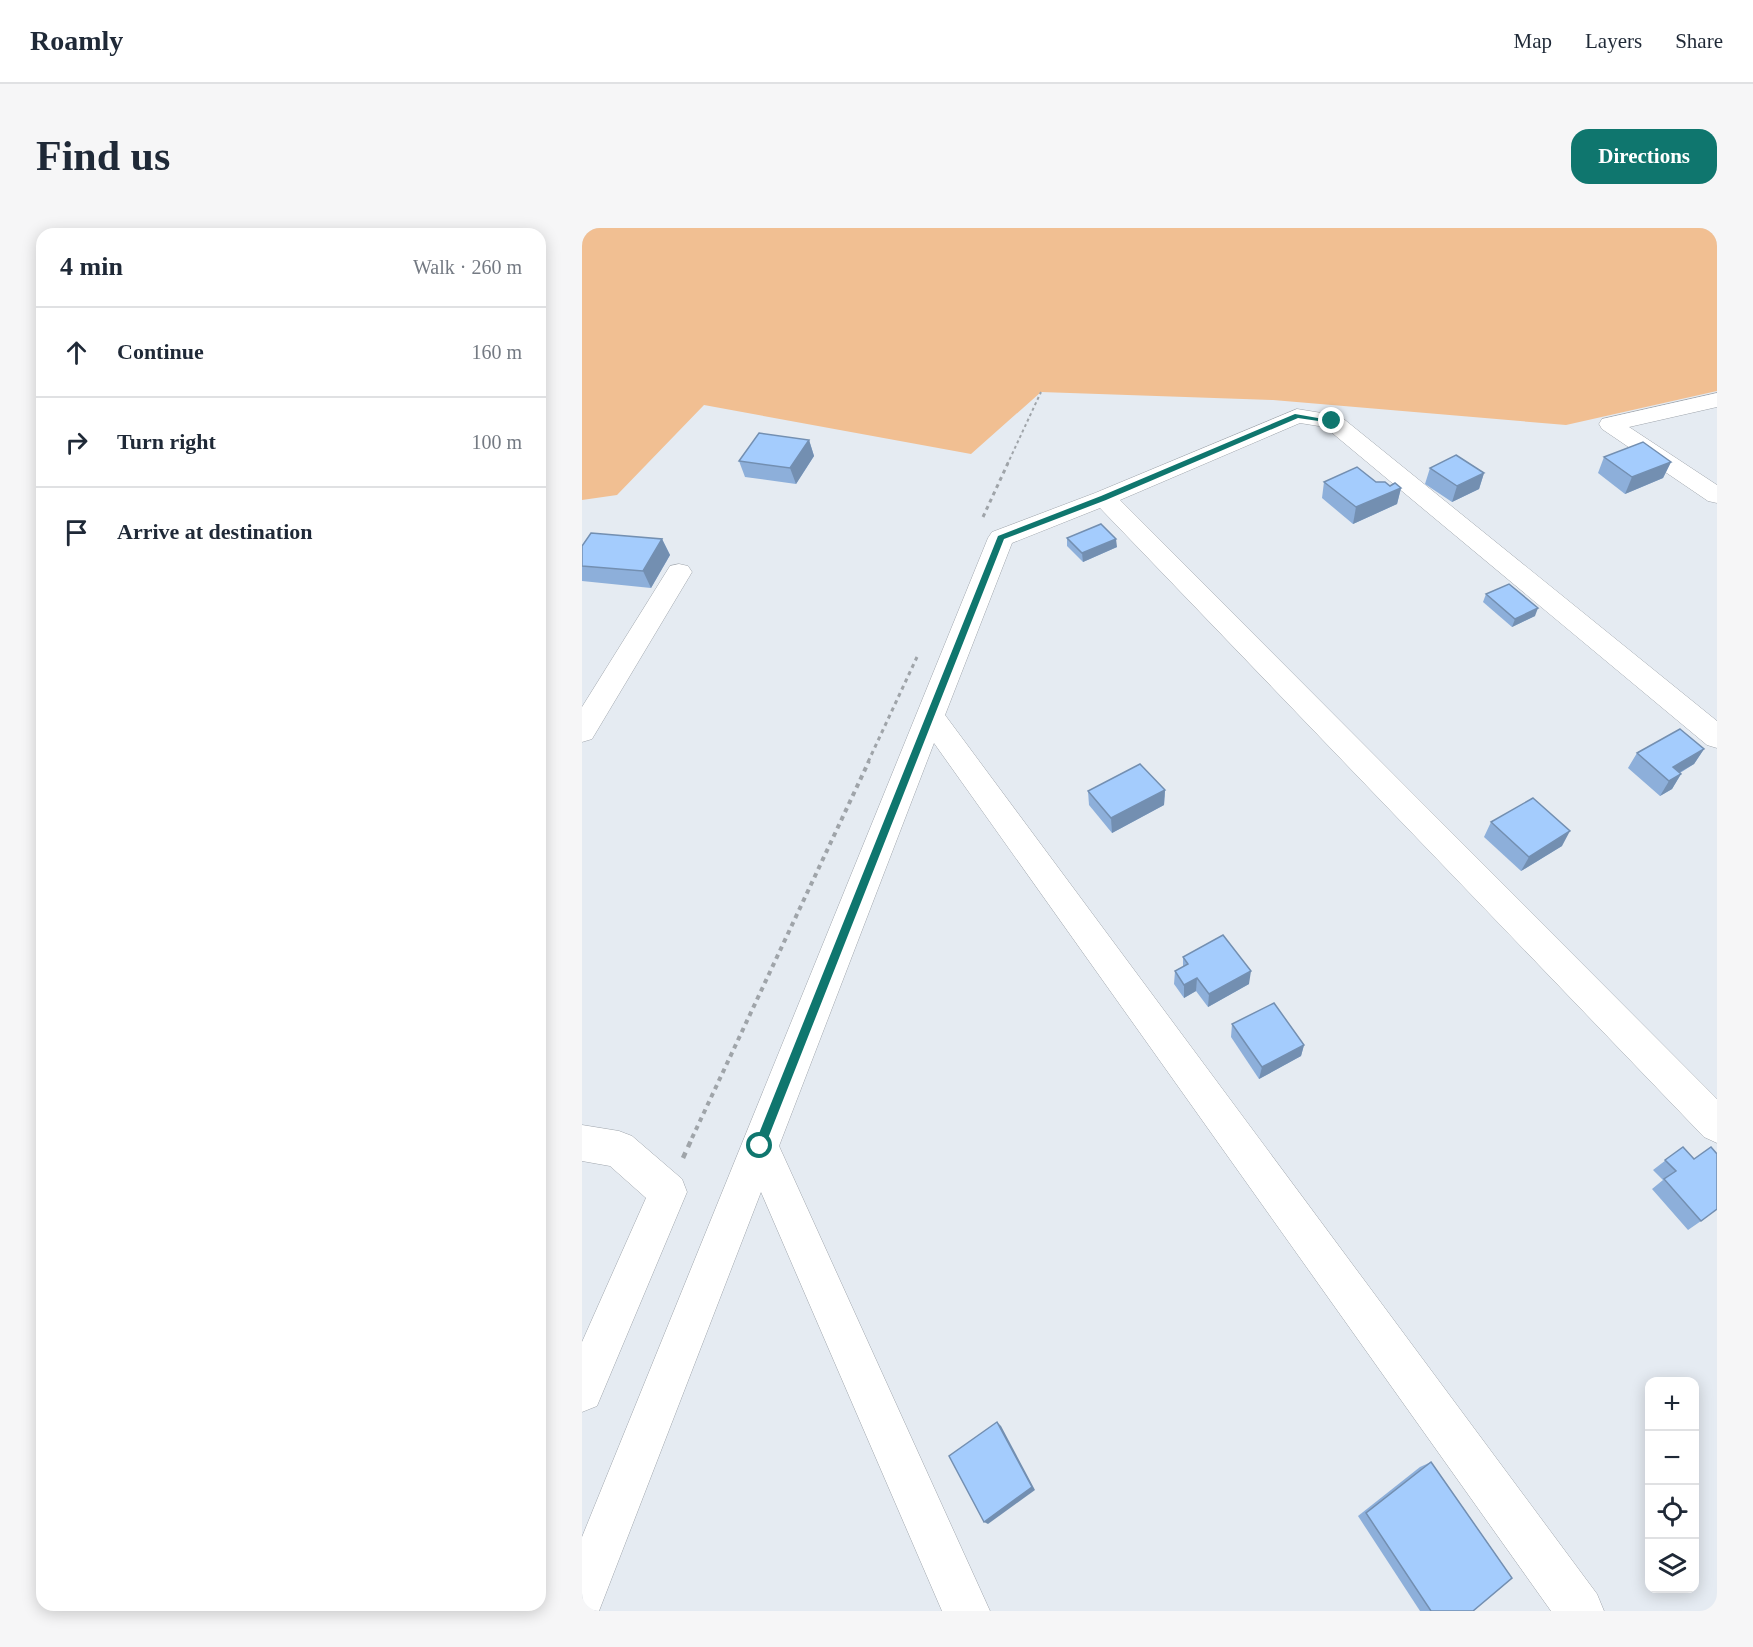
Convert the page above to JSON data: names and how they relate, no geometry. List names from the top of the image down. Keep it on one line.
{"page":{"header":"Roamly","nav":["Map","Layers","Share"],"buttons":"Directions","title":"Find us","heading":["4 min","Walk · 260 m"],"list":[["Continue","160 m"],["Turn right","100 m"],"Arrive at destination"],"map_buttons":["+","−"]}}
